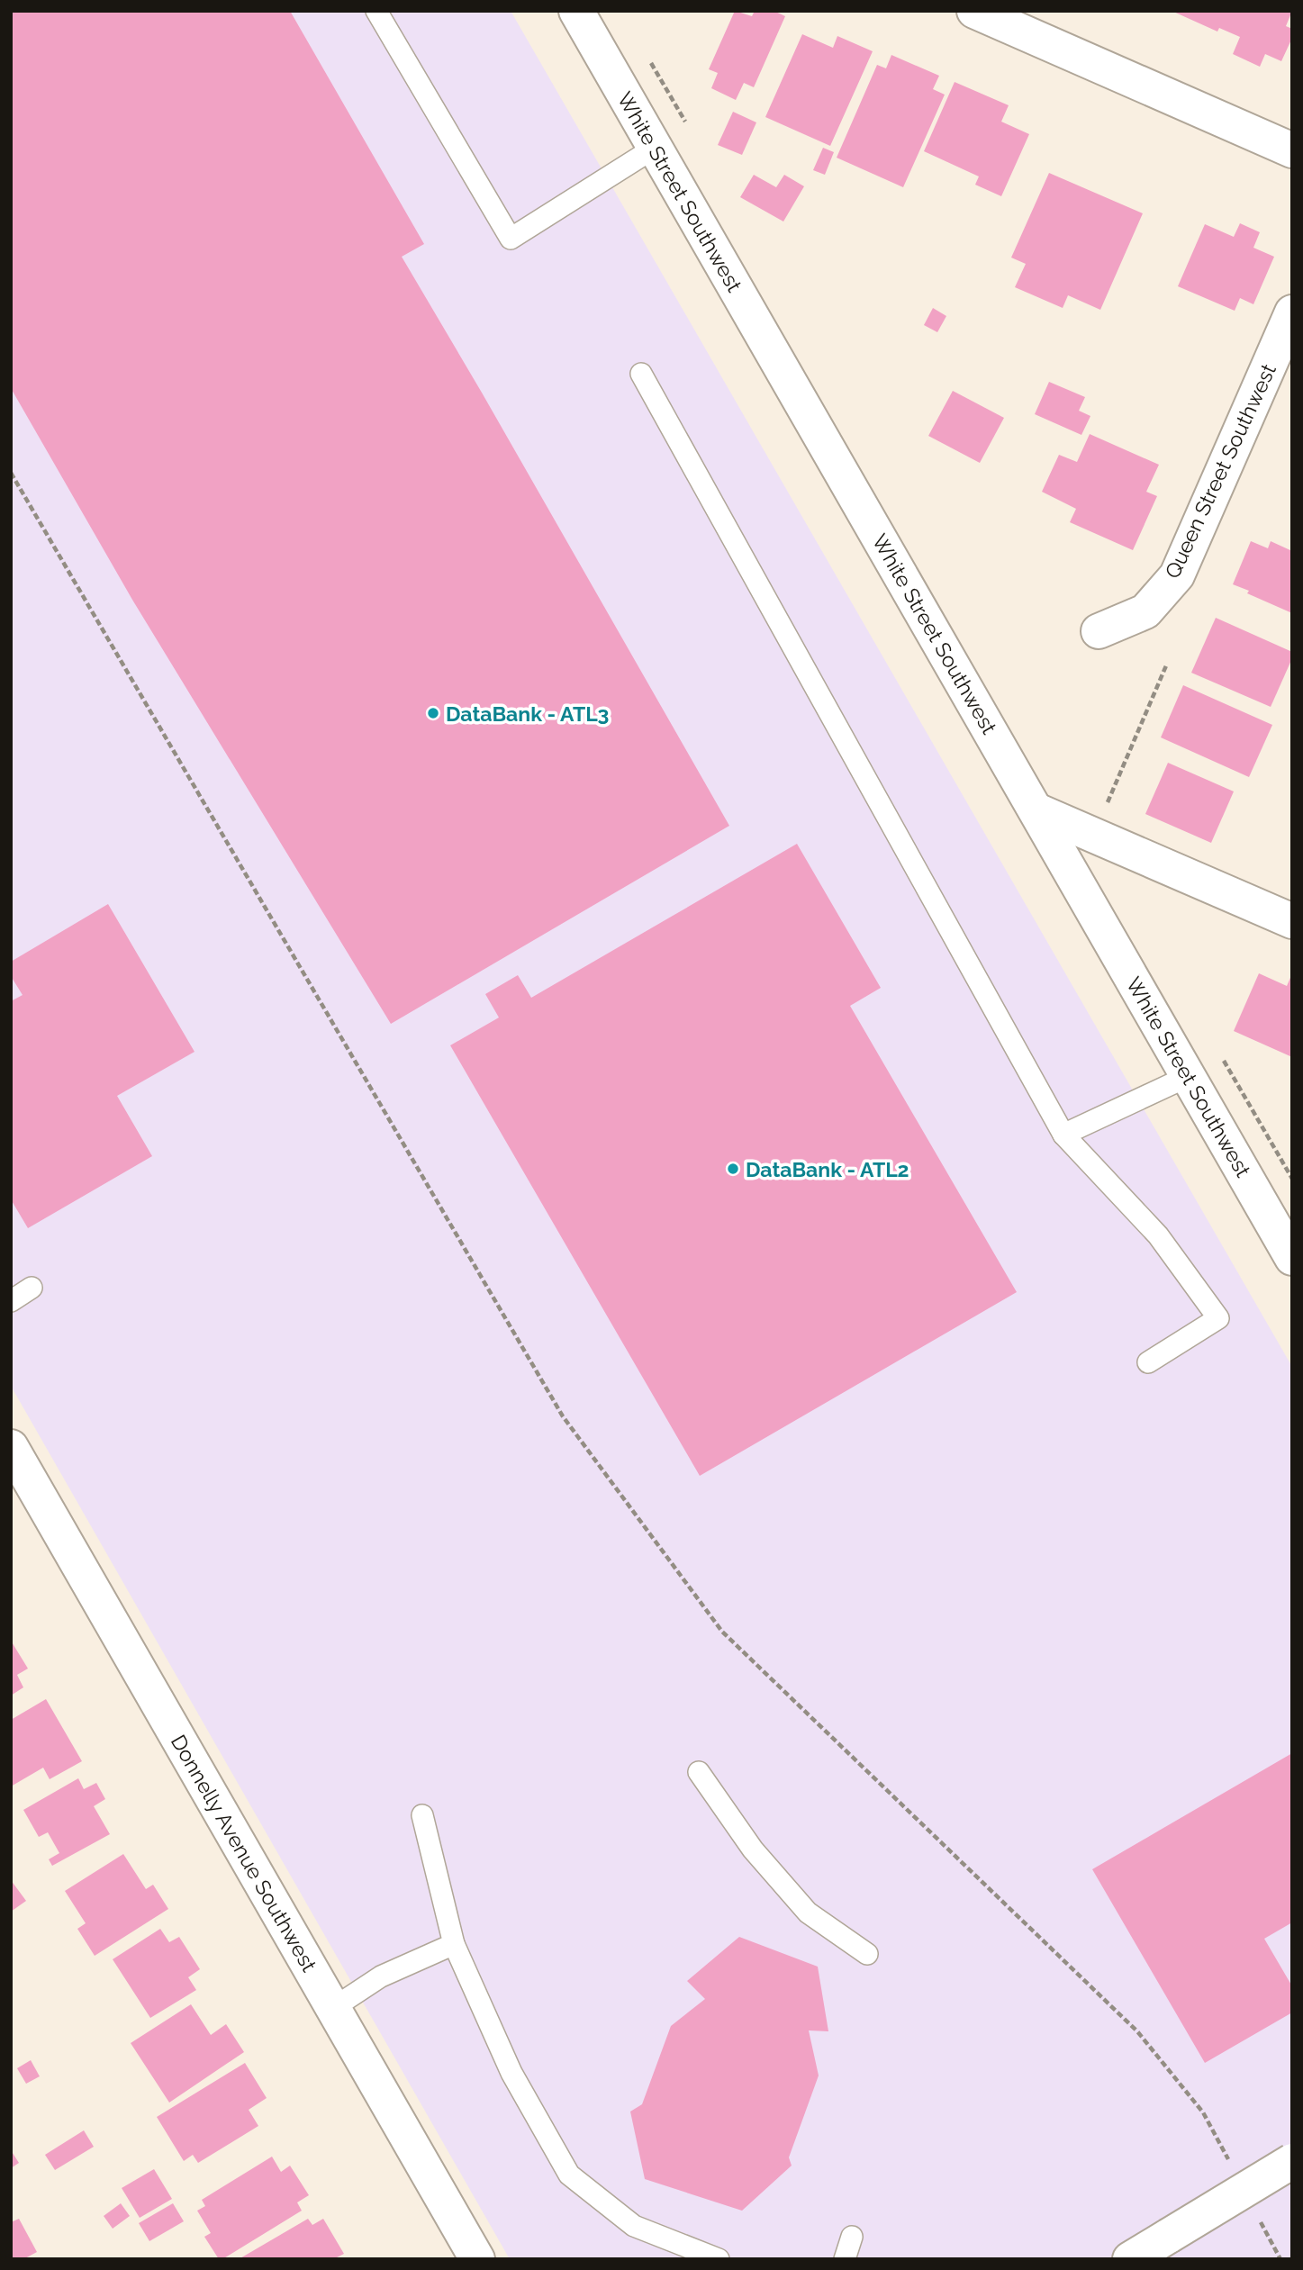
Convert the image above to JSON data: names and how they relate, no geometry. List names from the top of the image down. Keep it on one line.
{"streets":{"street":["White Street Southwest","Queen Street Southwest","Donnelly Avenue Southwest"]},"places":["DataBank - ATL3","DataBank - ATL2"]}
